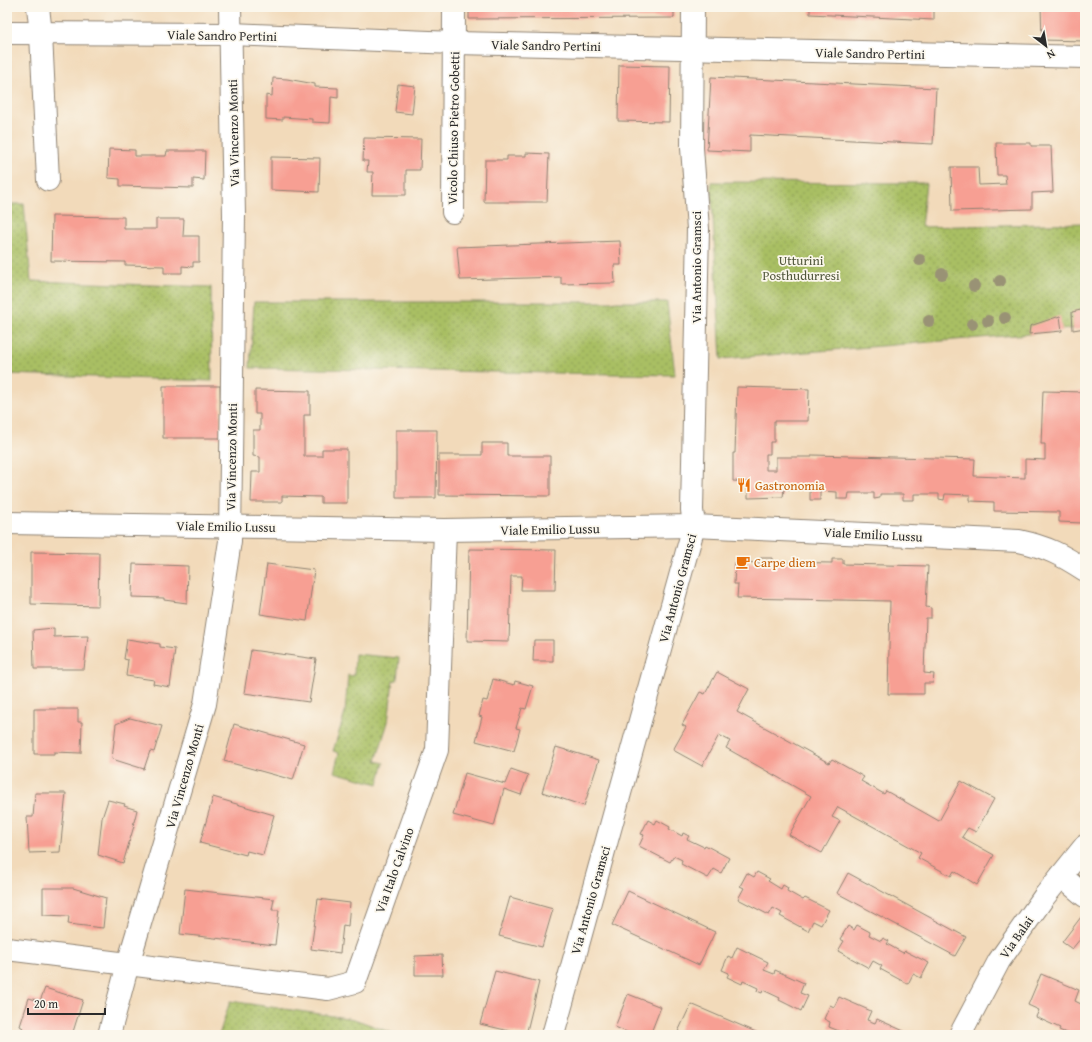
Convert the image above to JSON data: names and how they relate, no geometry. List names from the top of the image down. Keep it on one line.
{"streets":{"street":["Viale Sandro Pertini","Vicolo Chiuso Pietro Gobetti","Via Vincenzo Monti","Via Antonio Gramsci","Viale Emilio Lussu","Via Italo Calvino","Via Balai"]},"crossings":[["Viale Sandro Pertini","Vicolo Chiuso Pietro Gobetti"],["Viale Sandro Pertini","Via Vincenzo Monti"],["Viale Sandro Pertini","Via Antonio Gramsci"],["Via Vincenzo Monti","Viale Emilio Lussu"],["Via Vincenzo Monti","Via Italo Calvino"],["Via Antonio Gramsci","Viale Emilio Lussu"],["Viale Emilio Lussu","Via Italo Calvino"]],"parks":["Utturini Posthudurresi"],"places":{"restaurant":["Gastronomia"],"cafe":["Carpe diem"]},"scale_bar":"20 m","north":"bottom right"}
